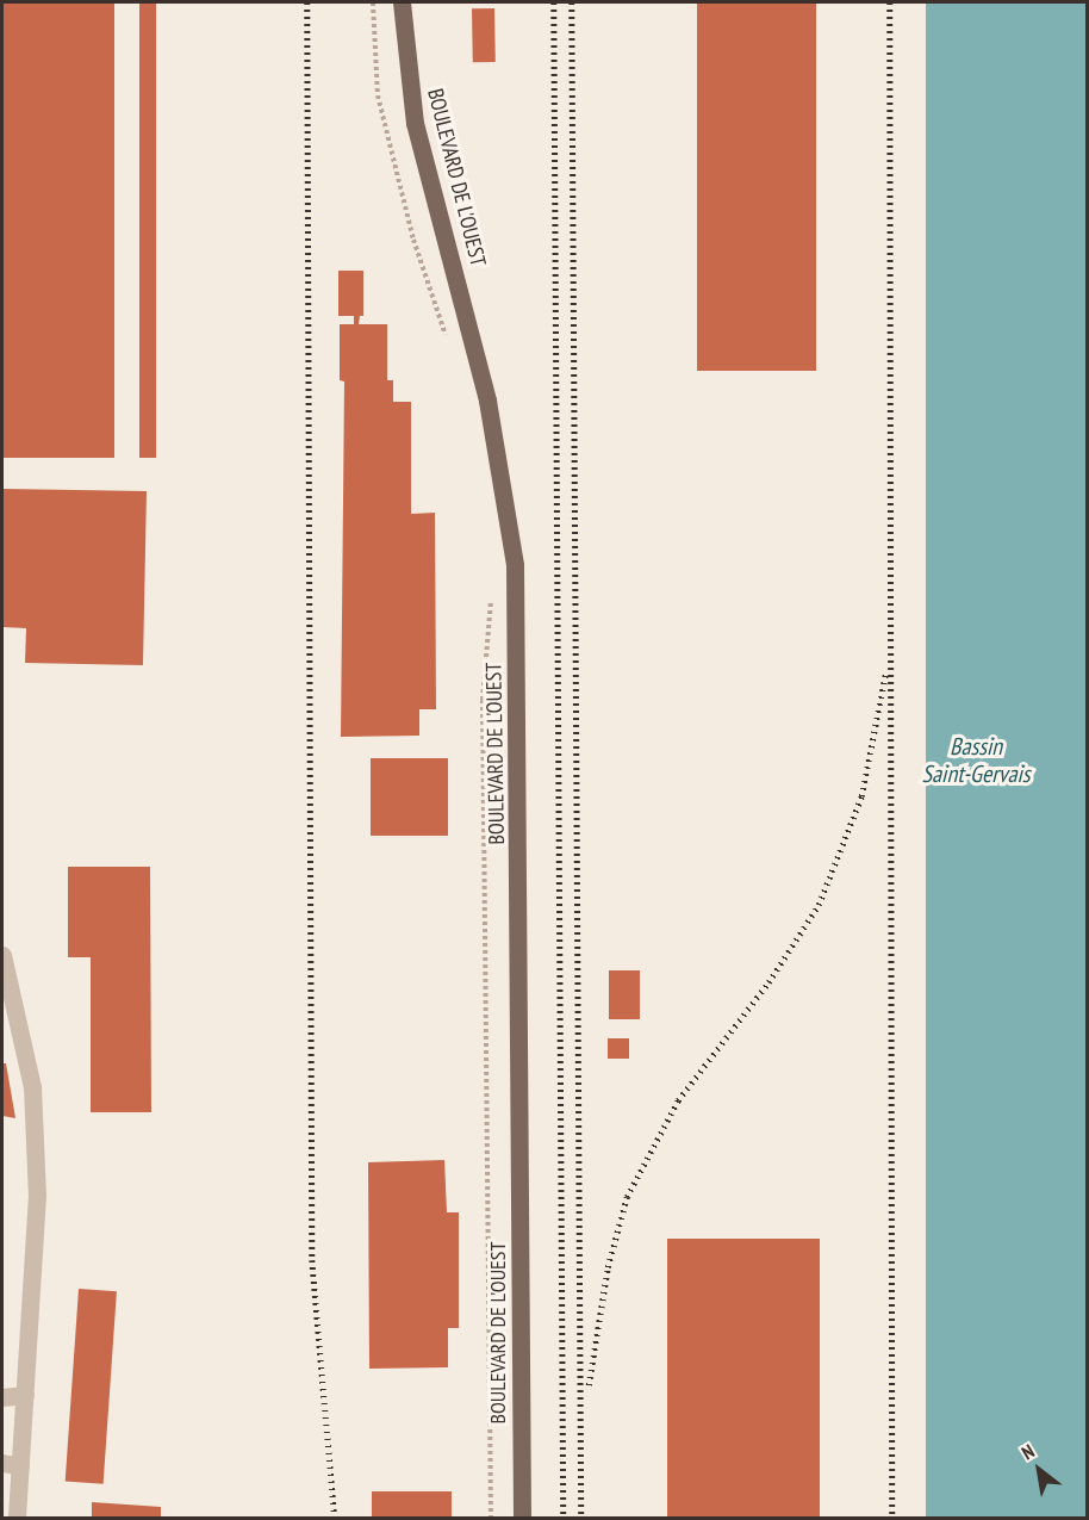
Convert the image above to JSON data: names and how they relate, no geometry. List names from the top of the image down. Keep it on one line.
{"streets":{"main road":["BOULEVARD DE L'OUEST"]},"water":["Bassin Saint-Gervais"],"north":"top left"}
